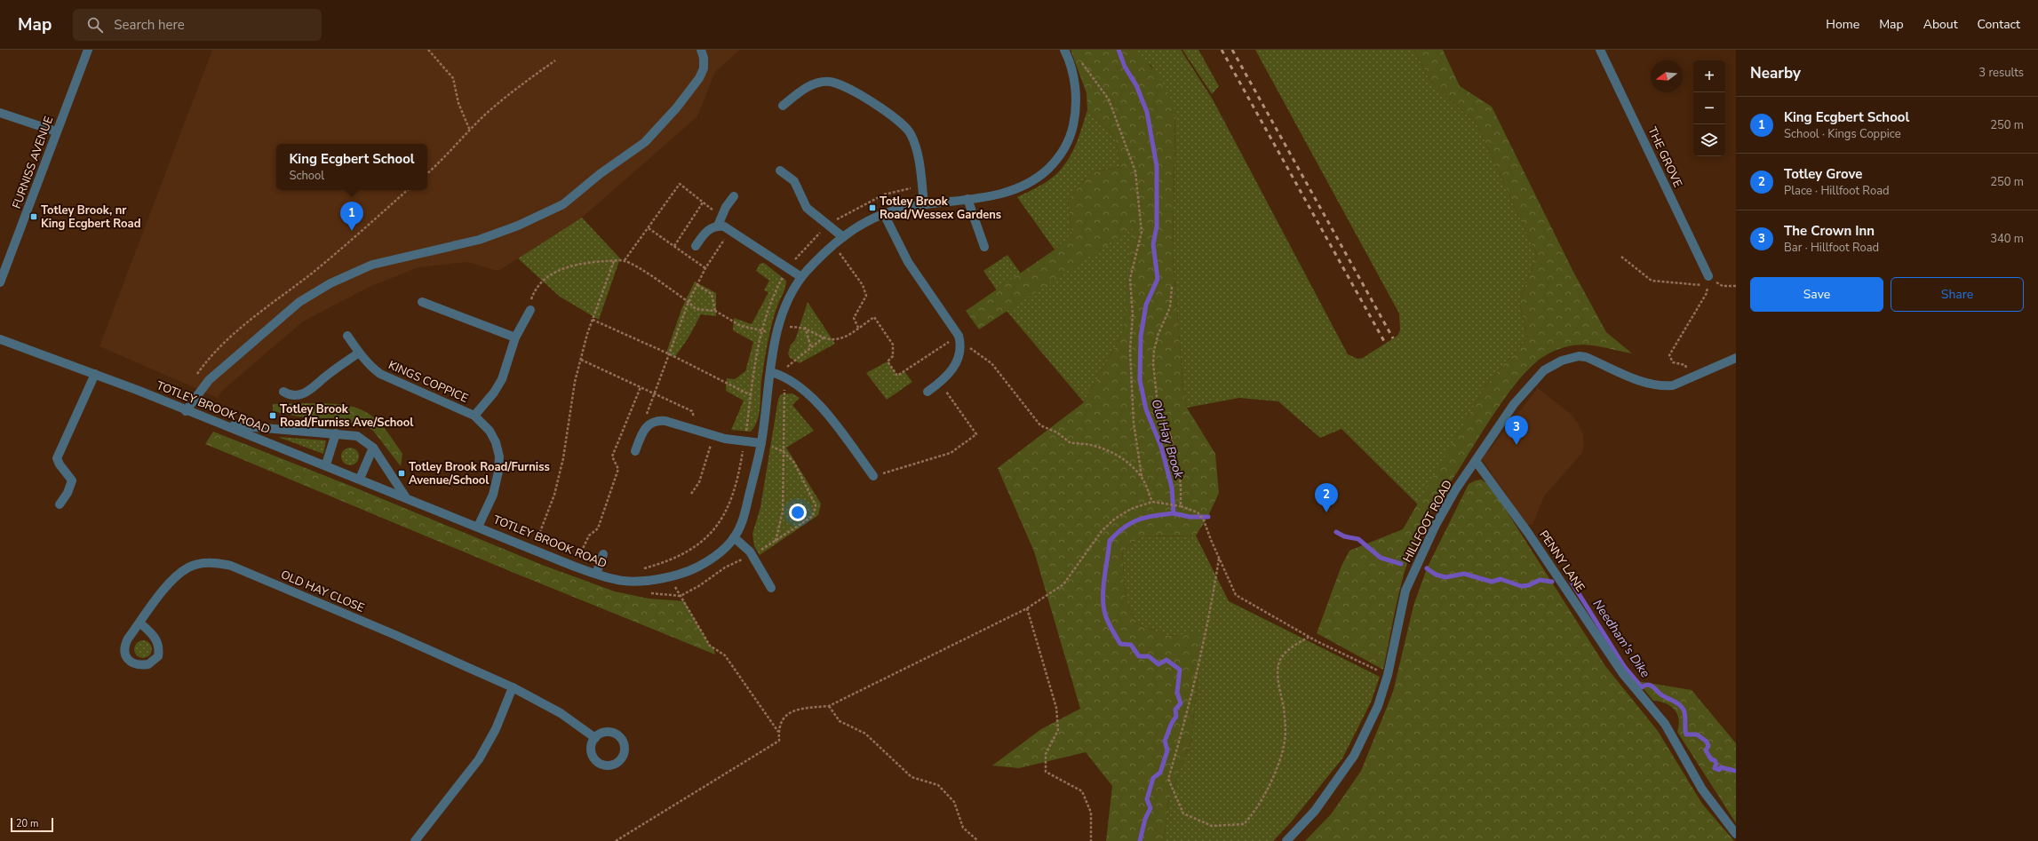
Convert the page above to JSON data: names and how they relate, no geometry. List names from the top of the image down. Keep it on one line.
{"streets":{"street":["THE GROVE","FURNISS AVENUE","KINGS COPPICE","TOTLEY BROOK ROAD","HILLFOOT ROAD","PENNY LANE","OLD HAY CLOSE"]},"crossings":[["KINGS COPPICE","TOTLEY BROOK ROAD"],["HILLFOOT ROAD","PENNY LANE"]],"water":["Old Hay Brook","Needham's Dike"],"places":{"transit":["Totley Brook Road/Wessex Gardens","Totley Brook, nr King Ecgbert Road","Totley Brook Road/Furniss Ave/School","Totley Brook Road/Furniss Avenue/School"]},"scale_bar":"20 m","north":"left","page":{"header":"Map","search":"Search here","nav":["Home","Map","About","Contact"],"heading":["Nearby","3 results"],"map_buttons":["+","−"],"list":[{"mark":"1","name":"King Ecgbert School","note":"School · Kings Coppice","value":"250 m"},{"mark":"2","name":"Totley Grove","note":"Place · Hillfoot Road","value":"250 m"},{"mark":"3","name":"The Crown Inn","note":"Bar · Hillfoot Road","value":"340 m"}],"popup":["King Ecgbert School","School"],"pins":["1","3","2"],"buttons":["Save","Share"],"scale":"20 m"}}
